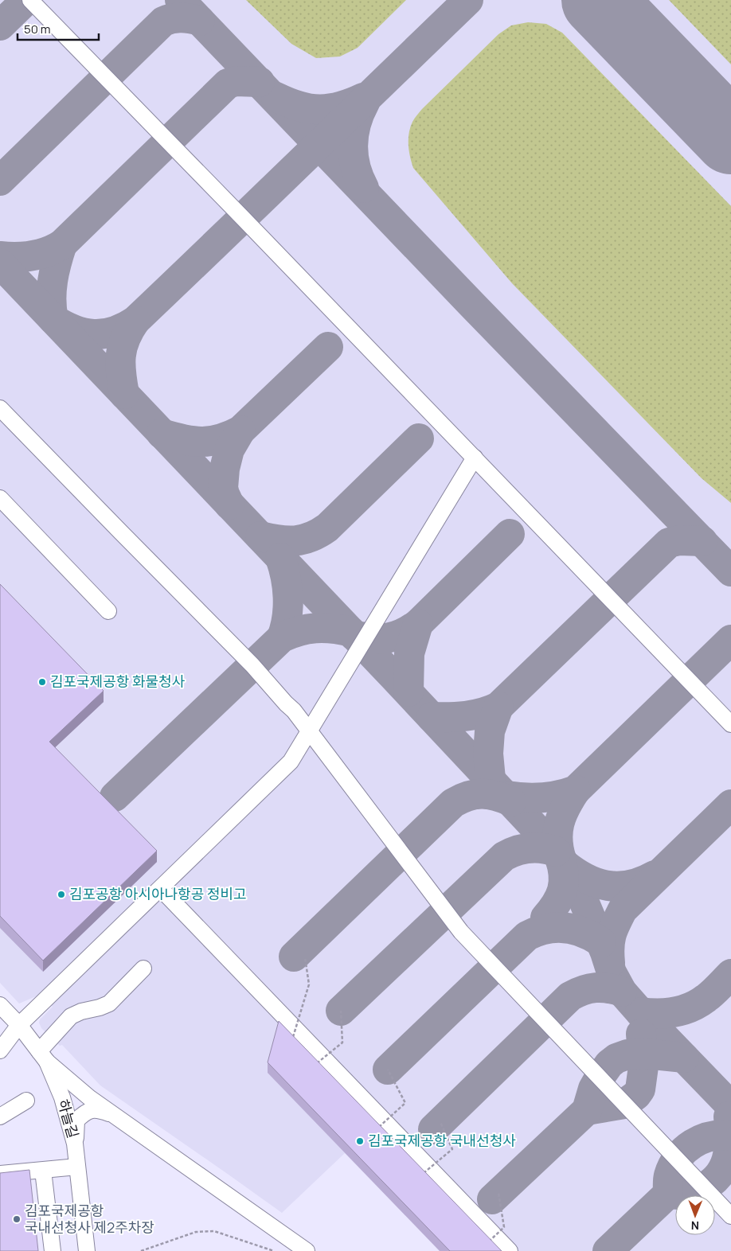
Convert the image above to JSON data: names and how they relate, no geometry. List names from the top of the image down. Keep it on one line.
{"streets":{"lane":["하늘길"]},"places":["김포국제공항 화물청사","김포공항 아시아나항공 정비고","김포국제공항 국내선청사","김포국제공항 국내선청사 제2주차장"],"scale_bar":"50 m","north":"bottom"}
